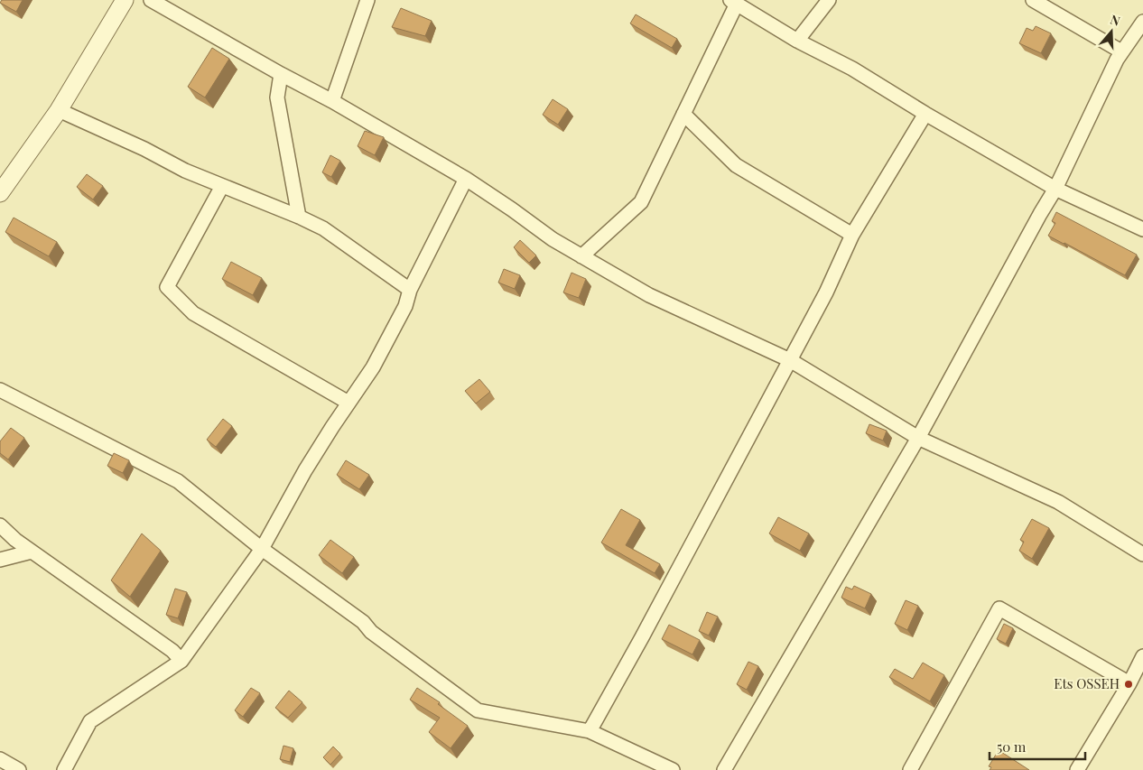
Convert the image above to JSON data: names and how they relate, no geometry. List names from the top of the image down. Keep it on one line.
{"places":["Ets OSSEH"],"scale_bar":"50 m","north":"top"}
